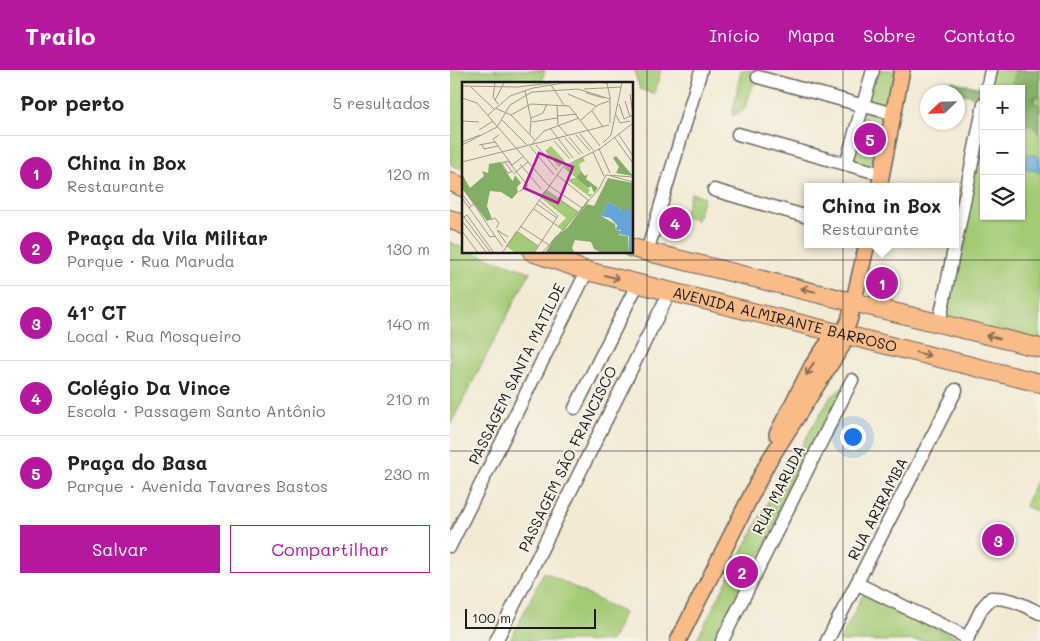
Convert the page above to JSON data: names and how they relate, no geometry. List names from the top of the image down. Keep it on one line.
{"streets":{"highway":["AVENIDA ALMIRANTE BARROSO"],"street":["PASSAGEM SANTA MATILDE","PASSAGEM SÃO FRANCISCO","RUA MARUDA","RUA ARIRAMBA"]},"crossings":[["AVENIDA ALMIRANTE BARROSO","PASSAGEM SANTA MATILDE"],["AVENIDA ALMIRANTE BARROSO","PASSAGEM SÃO FRANCISCO"]],"scale_bar":"100 m","north":"bottom left","page":{"header":"Trailo","nav":["Início","Mapa","Sobre","Contato"],"heading":["Por perto","5 resultados"],"map_buttons":["+","−"],"pins":["5","4","1","3","2"],"list":[{"mark":"1","name":"China in Box","note":"Restaurante","value":"120 m"},{"mark":"2","name":"Praça da Vila Militar","note":"Parque · Rua Maruda","value":"130 m"},{"mark":"3","name":"41º CT","note":"Local · Rua Mosqueiro","value":"140 m"},{"mark":"4","name":"Colégio Da Vince","note":"Escola · Passagem Santo Antônio","value":"210 m"},{"mark":"5","name":"Praça do Basa","note":"Parque · Avenida Tavares Bastos","value":"230 m"}],"popup":["China in Box","Restaurante"],"buttons":["Salvar","Compartilhar"],"scale":"100 m"}}
